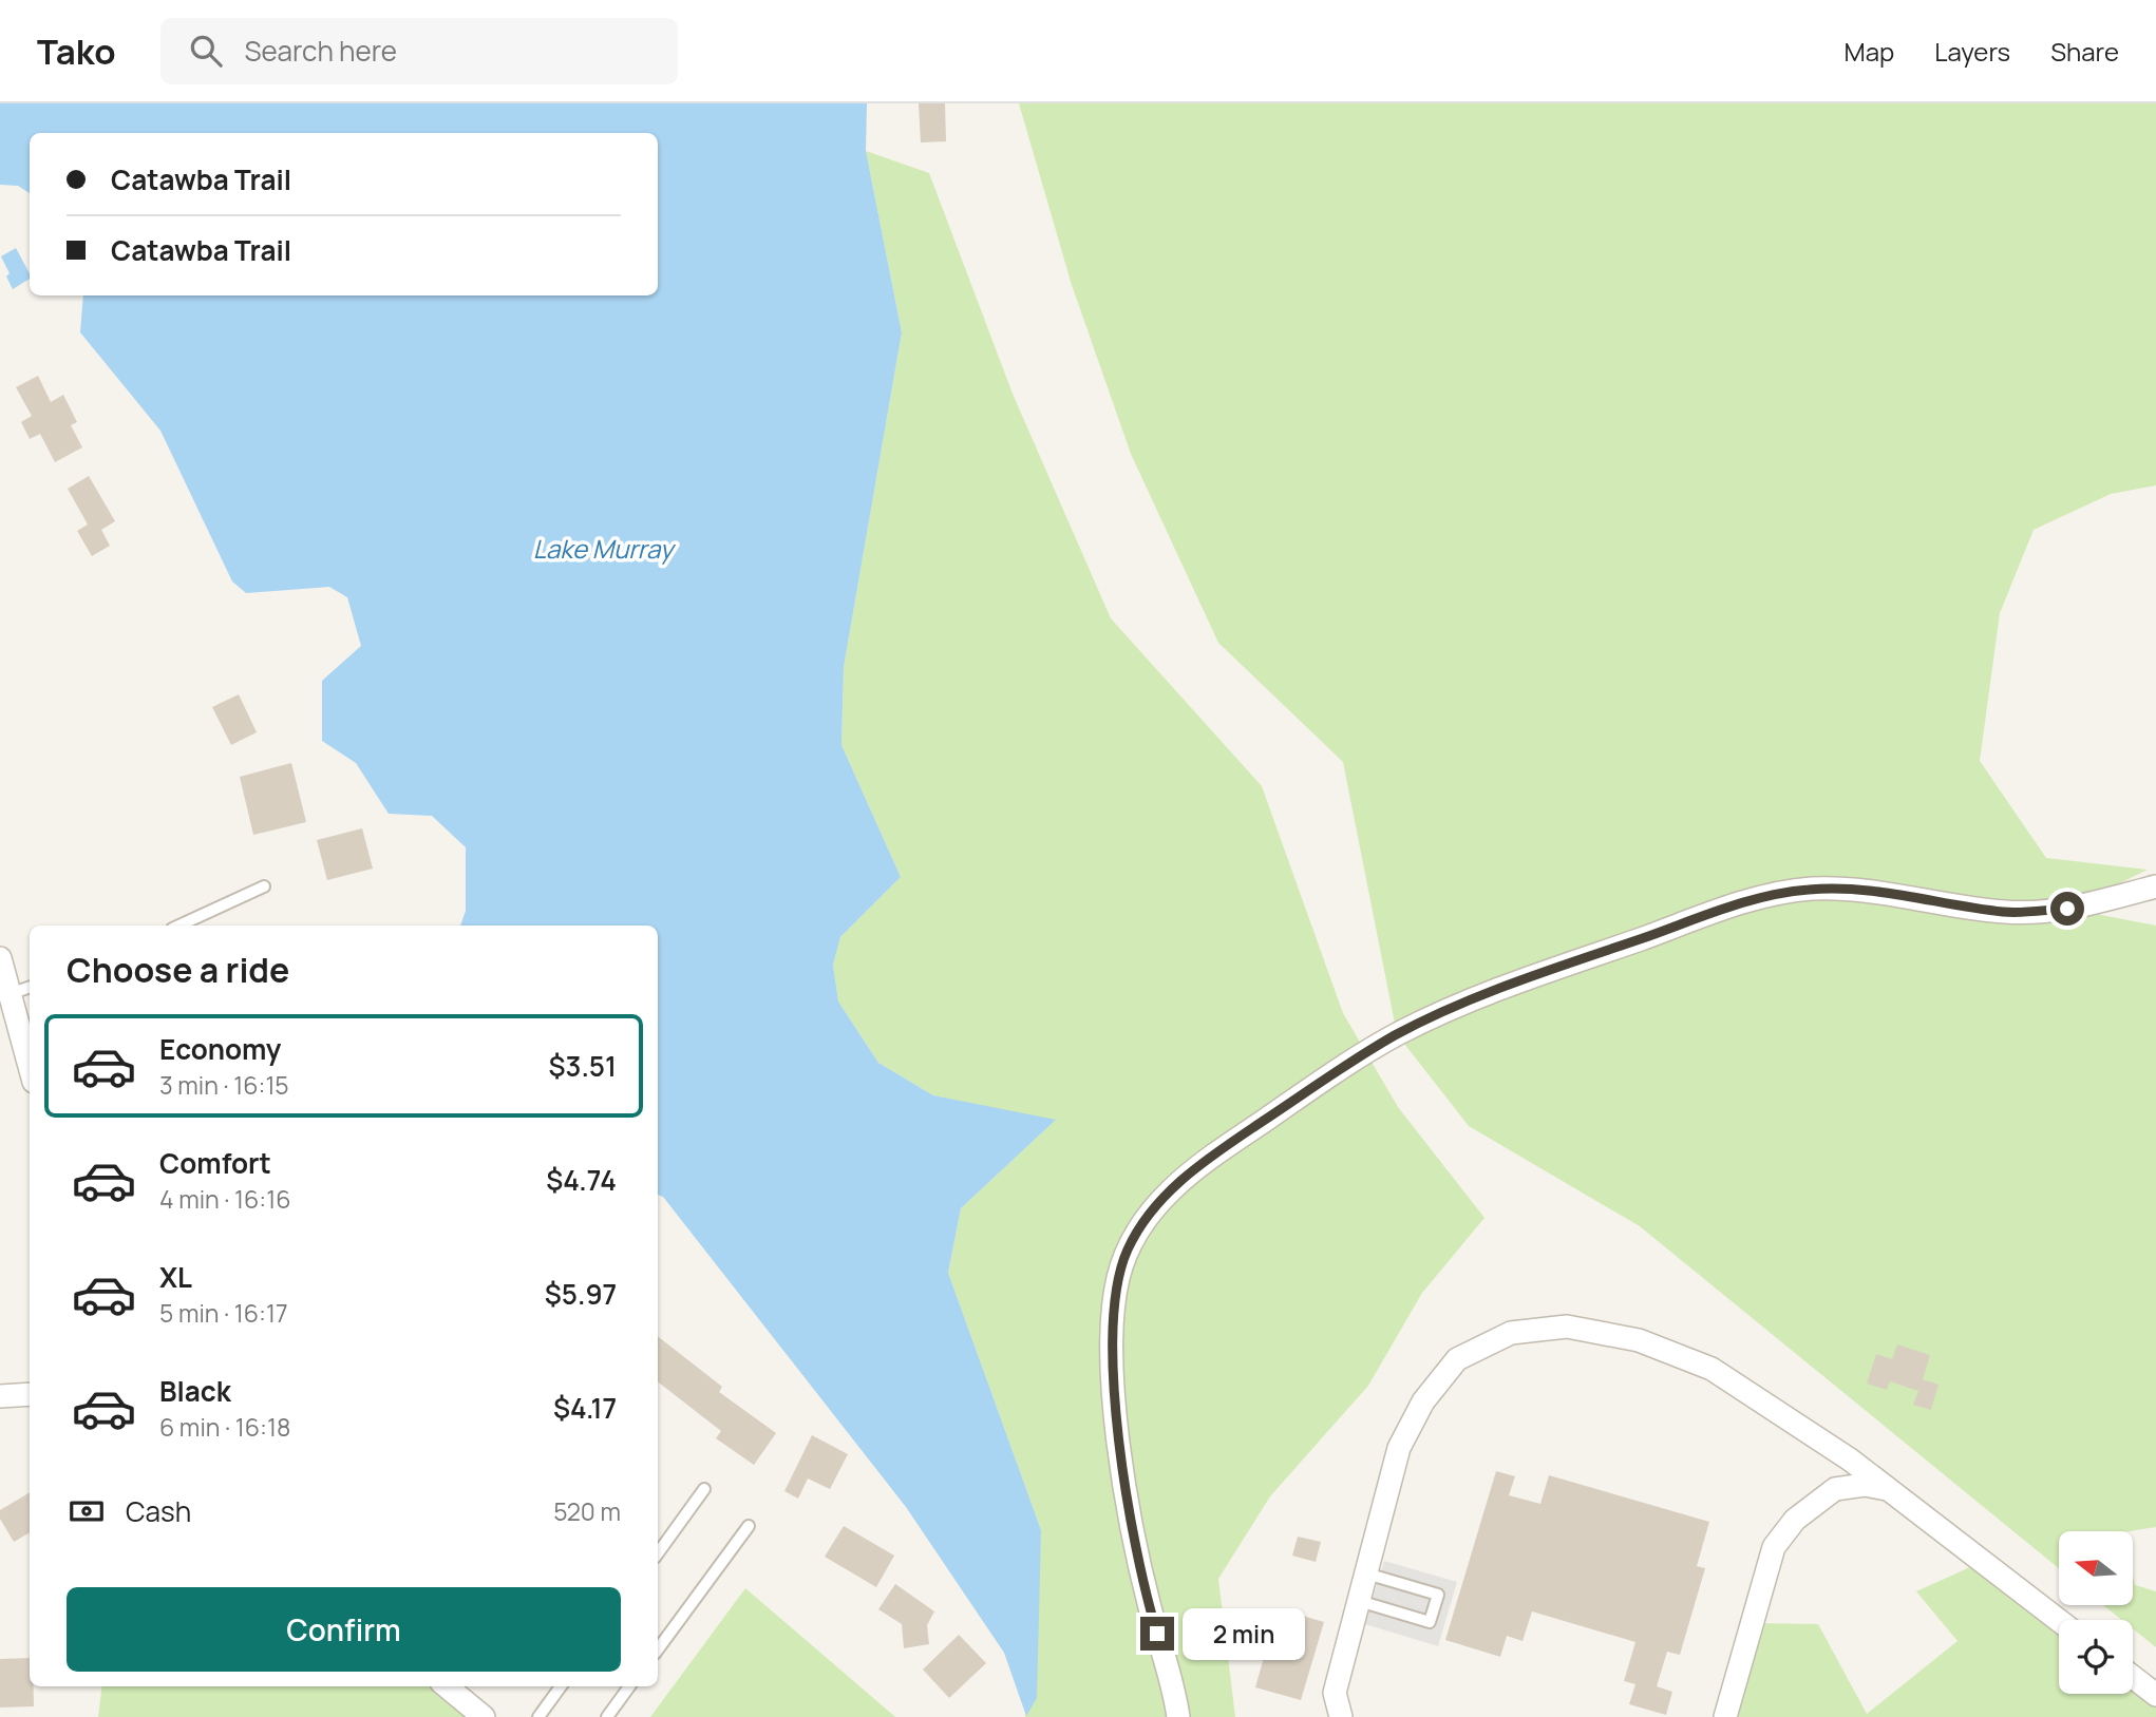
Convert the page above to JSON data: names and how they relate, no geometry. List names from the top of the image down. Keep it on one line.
{"water":["Lake Murray"],"north":"left","page":{"header":"Tako","search":"Search here","nav":["Map","Layers","Share"],"banner":["Catawba Trail","Catawba Trail"],"heading":"Choose a ride","list":[{"name":"Economy","note":"3 min · 16:15","value":"$3.51"},{"name":"Comfort","note":"4 min · 16:16","value":"$4.74"},{"name":"XL","note":"5 min · 16:17","value":"$5.97"},{"name":"Black","note":"6 min · 16:18","value":"$4.17"}],"pay":["Cash","520 m"],"buttons":"Confirm","bubble":"2 min"}}
